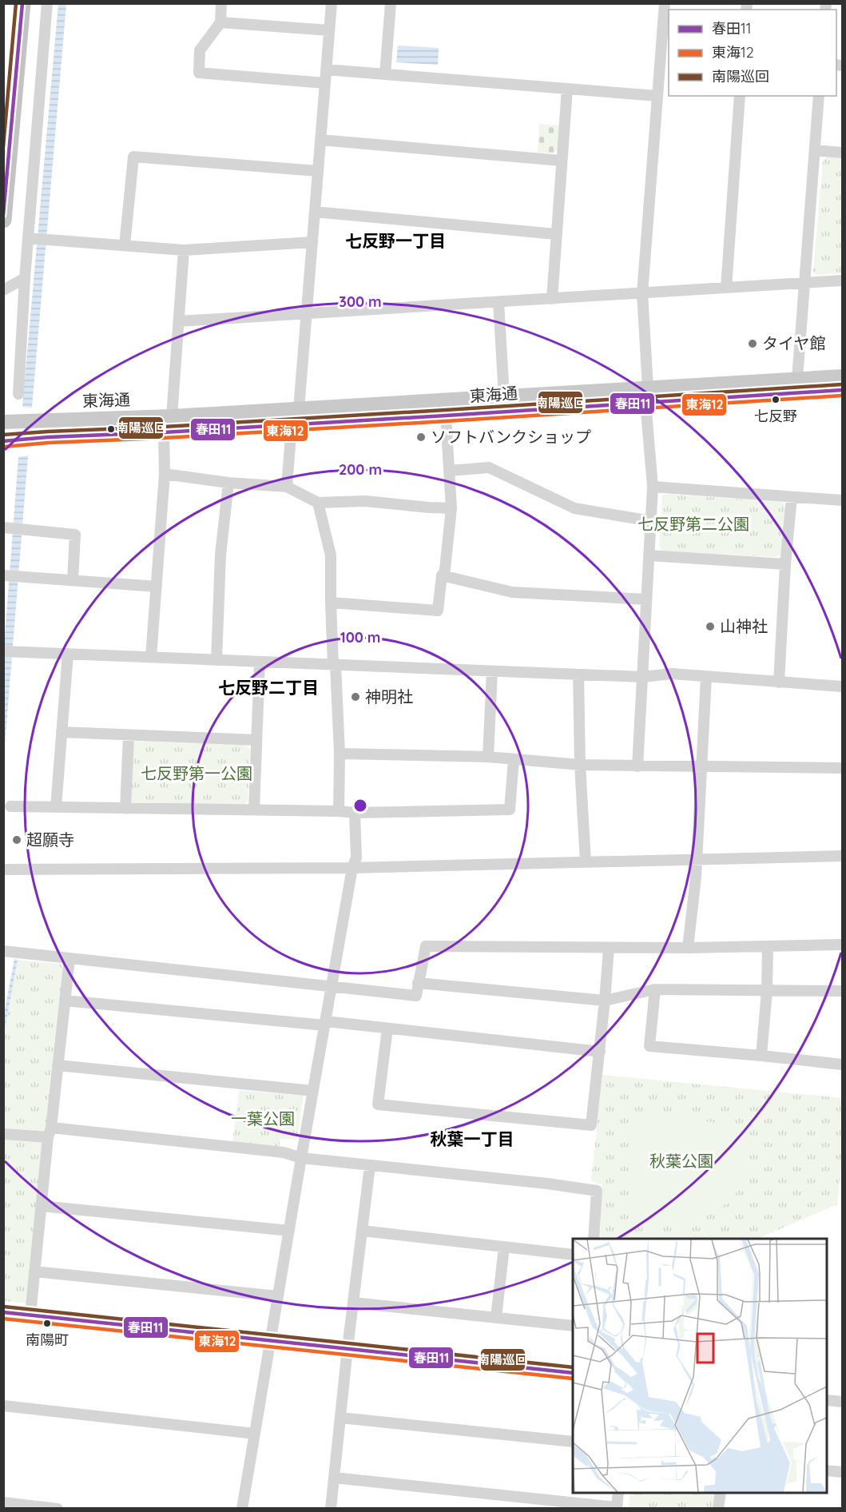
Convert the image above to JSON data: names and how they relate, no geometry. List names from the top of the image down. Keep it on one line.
{"streets":{"main road":["東海通"]},"districts":["七反野一丁目","七反野二丁目","秋葉一丁目"],"parks":["七反野第二公園","七反野第一公園","一葉公園","秋葉公園"],"places":["タイヤ館","七反野","ソフトバンクショップ","山神社","神明社","超願寺","南陽町"],"lines":["transit line 春田11","transit line 南陽巡回","transit line 東海12"],"legend":["春田11","東海12","南陽巡回"],"rings":["300 m","200 m","100 m"]}
